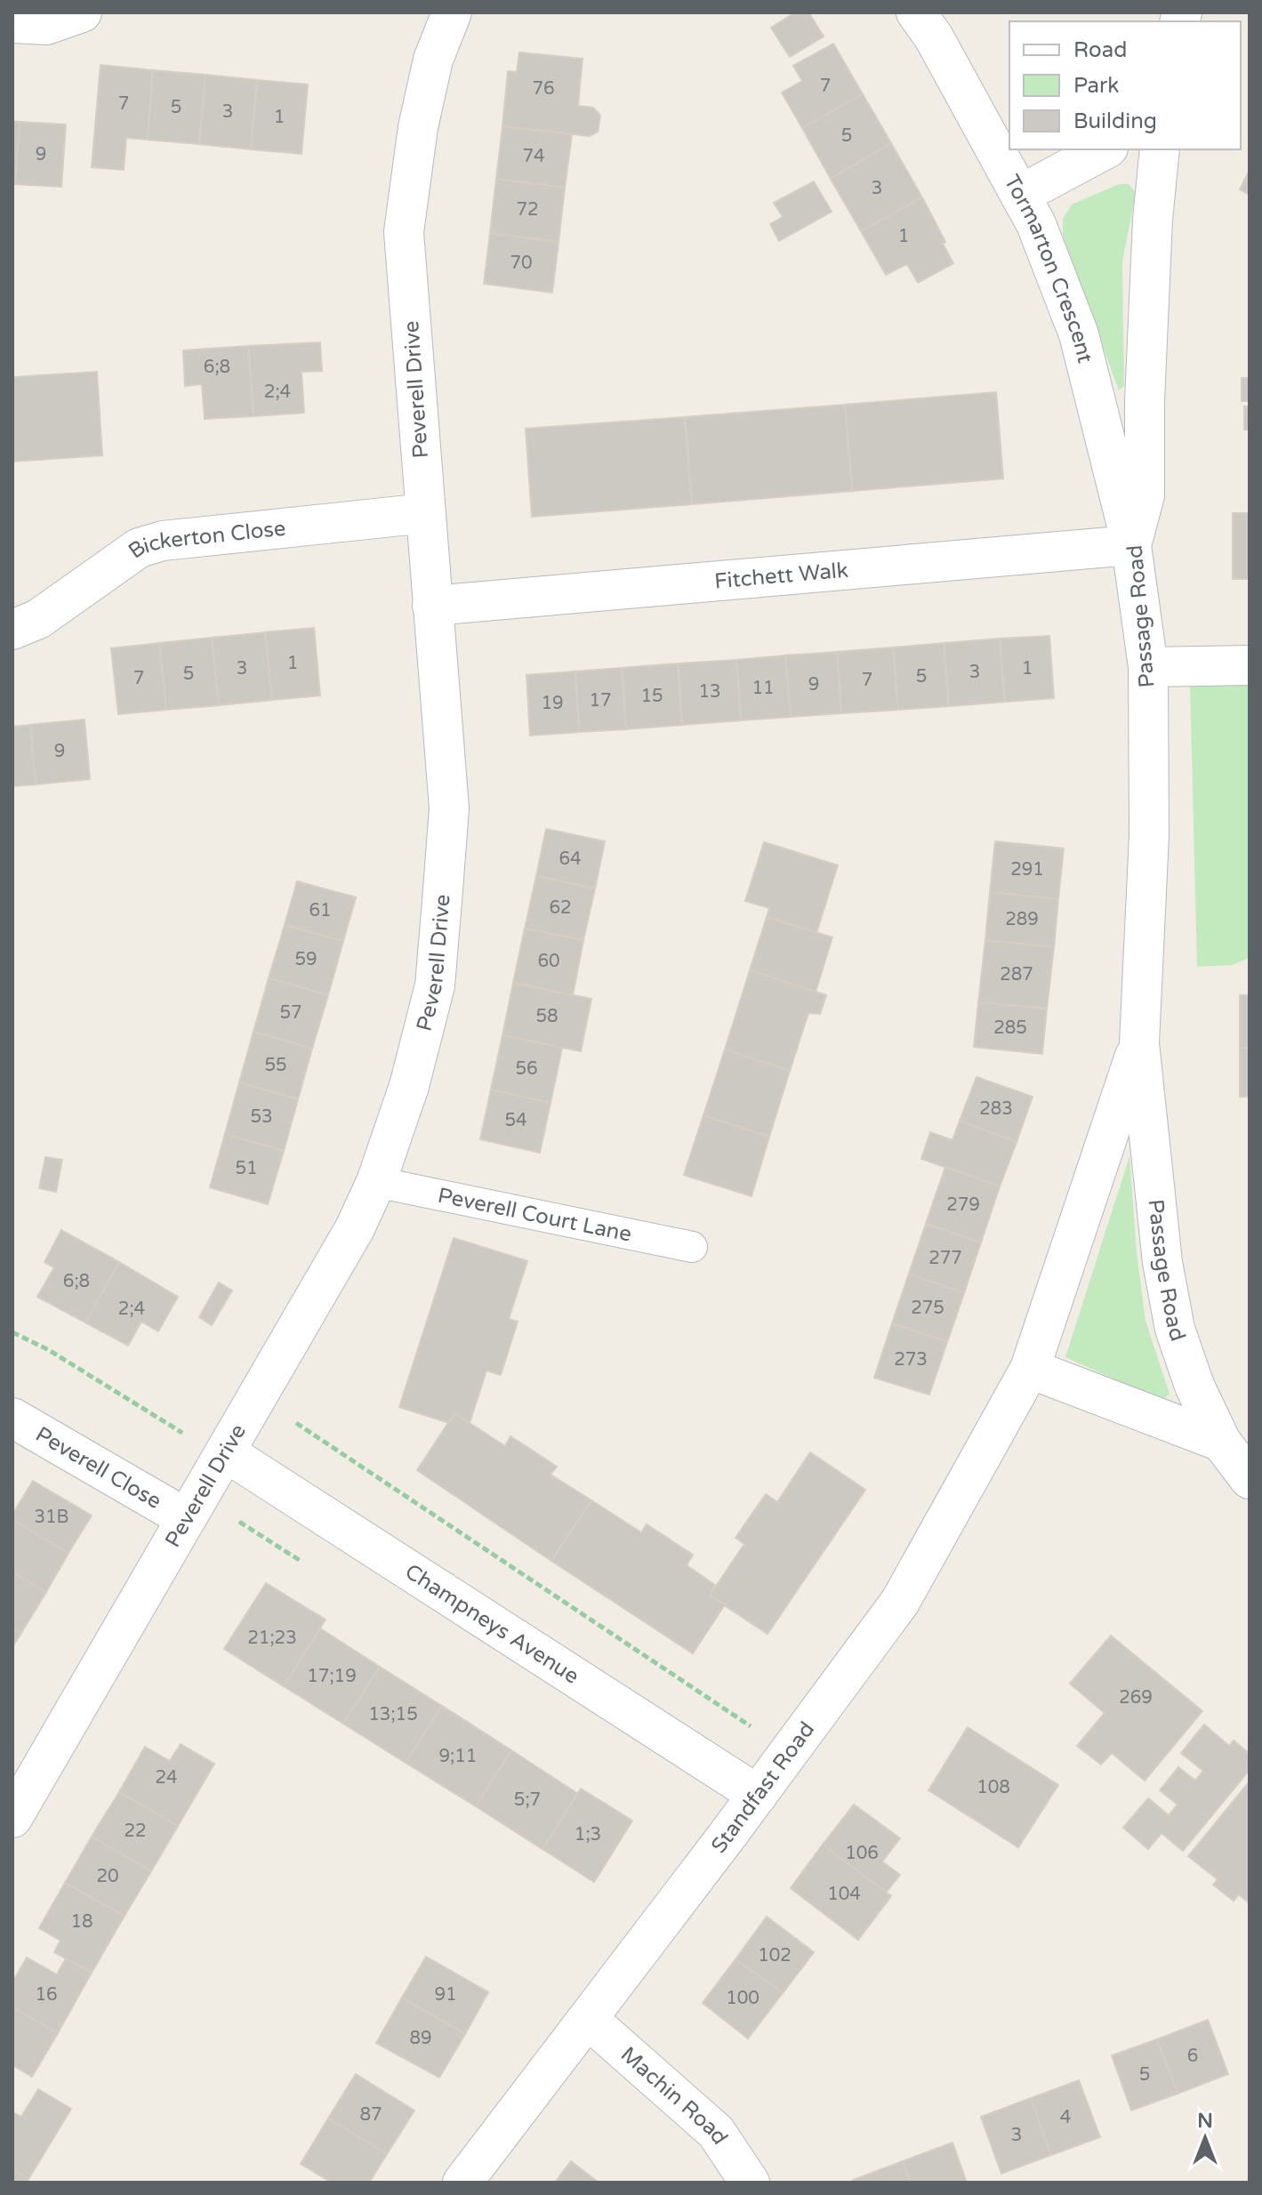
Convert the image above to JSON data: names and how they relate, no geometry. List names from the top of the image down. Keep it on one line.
{"streets":{"street":["Tormarton Crescent","Peverell Drive","Bickerton Close","Fitchett Walk","Passage Road","Peverell Close","Champneys Avenue","Standfast Road","Machin Road"],"lane":["Peverell Court Lane"]},"crossings":[["Tormarton Crescent","Fitchett Walk"],["Tormarton Crescent","Passage Road"],["Peverell Drive","Bickerton Close"],["Peverell Drive","Fitchett Walk"],["Peverell Drive","Peverell Court Lane"],["Peverell Drive","Peverell Close"],["Peverell Drive","Champneys Avenue"],["Fitchett Walk","Passage Road"],["Passage Road","Standfast Road"],["Champneys Avenue","Standfast Road"],["Standfast Road","Machin Road"]],"house_numbers":["7","76","7","5","3","1","5","9","74","3","72","1","70","6;8","2;4","1","3","1","3","5","5","7","7","9","11","13","15","17","19","9","64","291","62","61","289","59","60","287","57","58","285","55","56","283","53","54","51","279","277","6;8","275","2;4","273","31B","21;23","17;19","269","13;15","9;11","24","108","5;7","22","1;3","106","20","104","18","102","16","91","100","89","6","5","87","4","3"],"legend":["Road","Park","Building"],"north":"top"}
